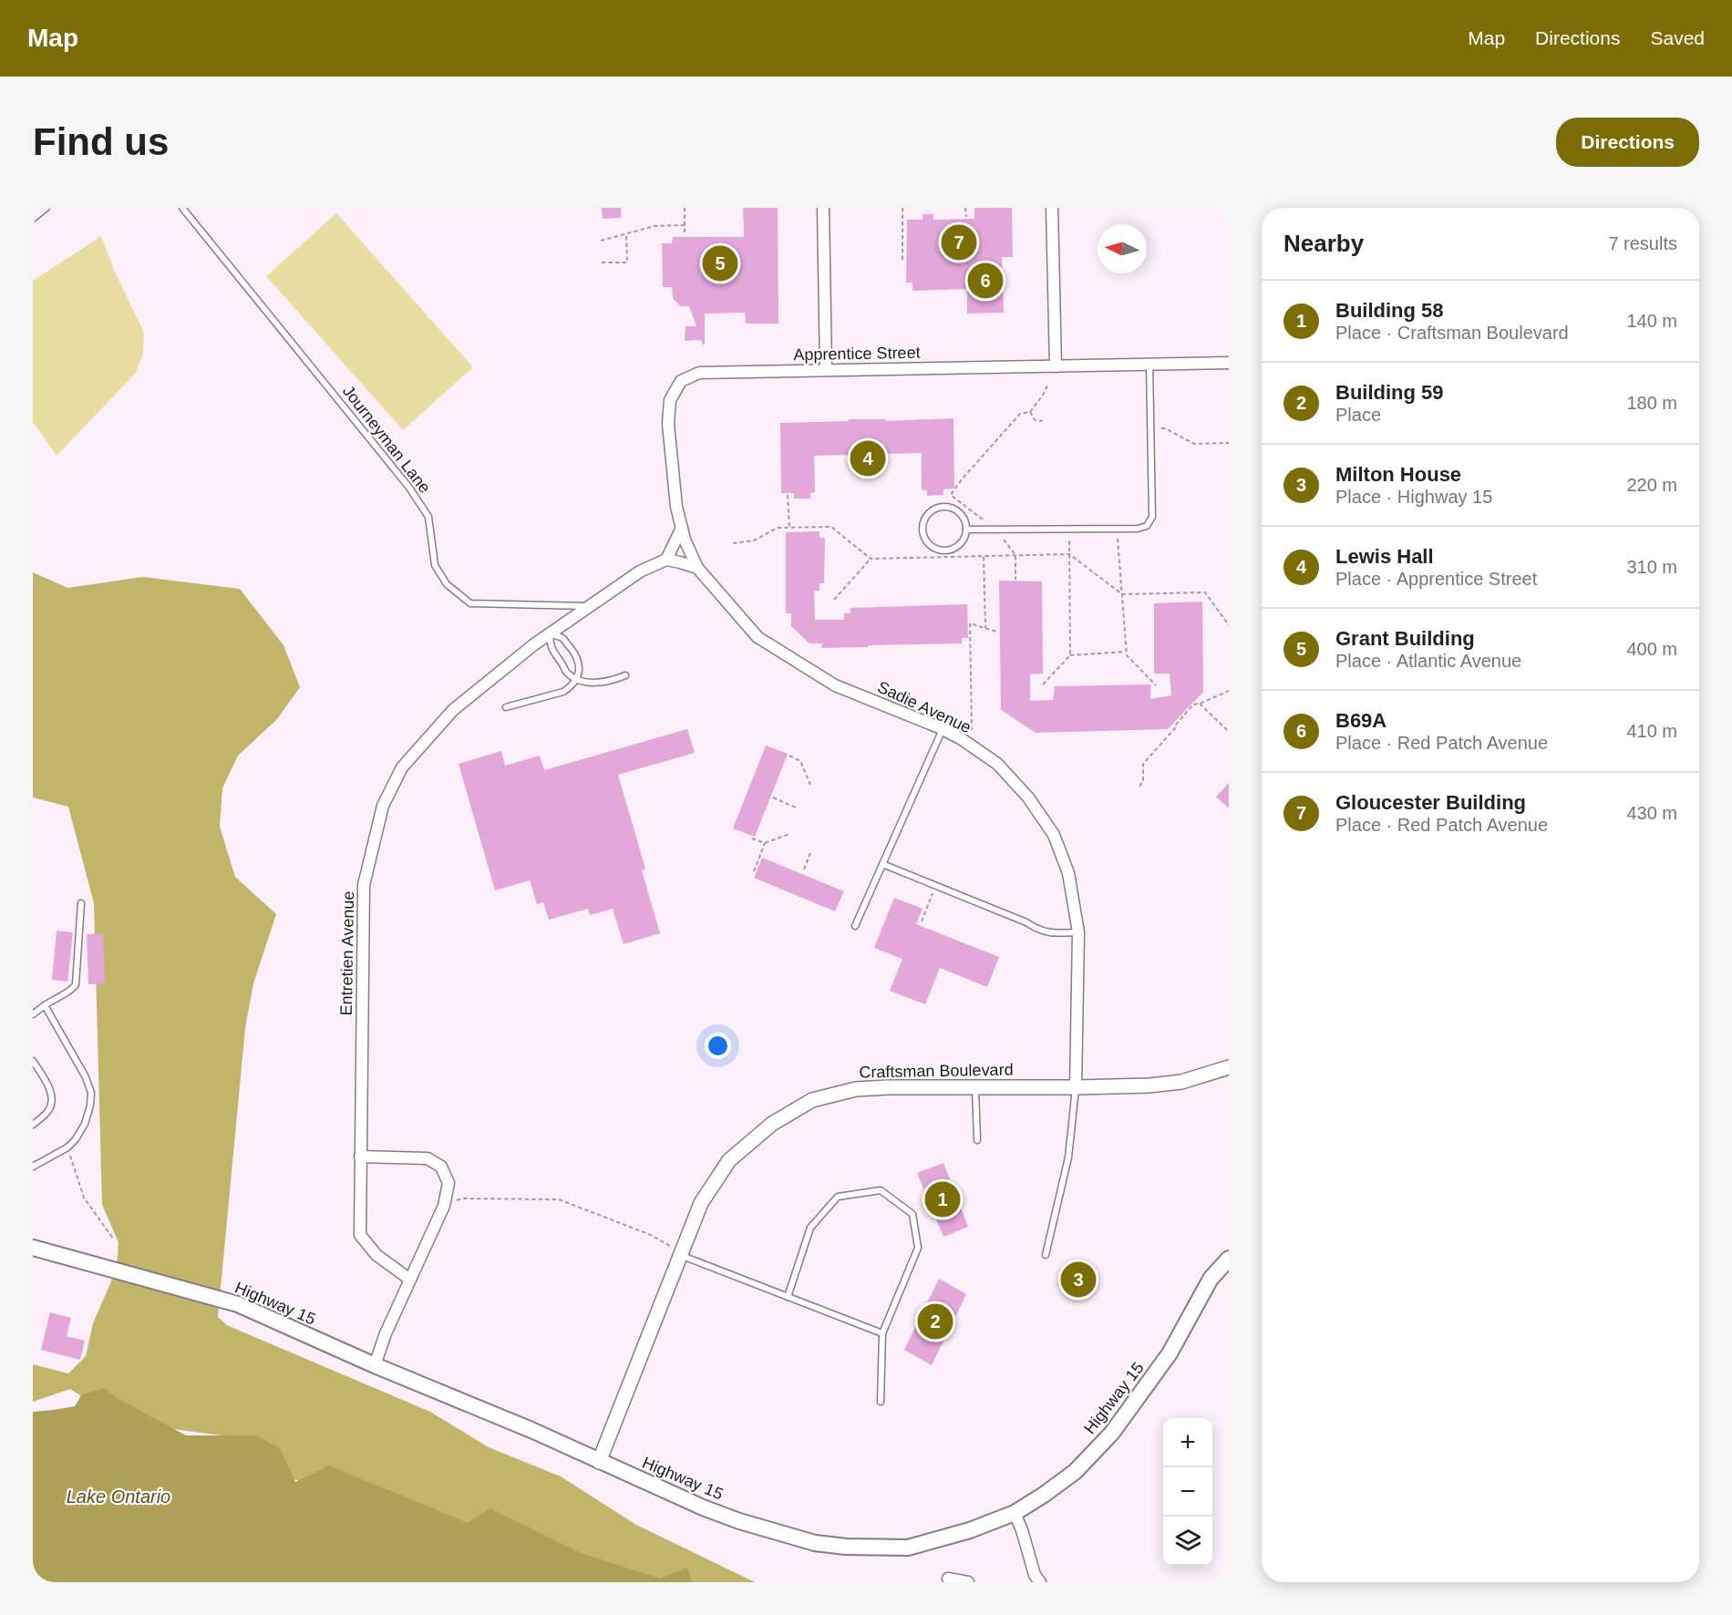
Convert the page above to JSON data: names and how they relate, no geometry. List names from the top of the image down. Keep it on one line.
{"streets":{"main road":["Highway 15"],"street":["Apprentice Street","Sadie Avenue","Entretien Avenue","Craftsman Boulevard"],"lane":["Journeyman Lane"]},"crossings":[["Apprentice Street","Sadie Avenue"],["Journeyman Lane","Entretien Avenue"],["Sadie Avenue","Craftsman Boulevard"],["Craftsman Boulevard","Highway 15"]],"water":["Lake Ontario"],"north":"left","page":{"header":"Map","nav":["Map","Directions","Saved"],"buttons":"Directions","title":"Find us","heading":["Nearby","7 results"],"pins":["7","5","6","4","1","3","2"],"list":[{"mark":"1","name":"Building 58","note":"Place · Craftsman Boulevard","value":"140 m"},{"mark":"2","name":"Building 59","note":"Place","value":"180 m"},{"mark":"3","name":"Milton House","note":"Place · Highway 15","value":"220 m"},{"mark":"4","name":"Lewis Hall","note":"Place · Apprentice Street","value":"310 m"},{"mark":"5","name":"Grant Building","note":"Place · Atlantic Avenue","value":"400 m"},{"mark":"6","name":"B69A","note":"Place · Red Patch Avenue","value":"410 m"},{"mark":"7","name":"Gloucester Building","note":"Place · Red Patch Avenue","value":"430 m"}],"map_buttons":["+","−"]}}
